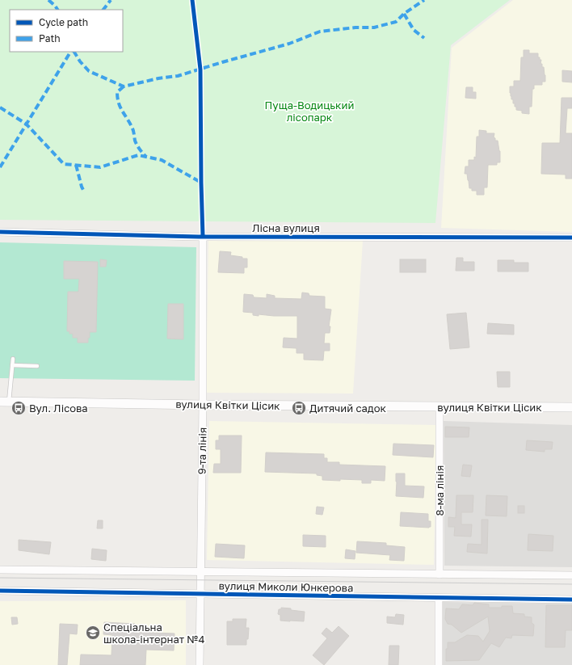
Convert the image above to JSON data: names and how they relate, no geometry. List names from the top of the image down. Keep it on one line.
{"streets":{"street":["Лісна вулиця","вулиця Квітки Цісик","9-та лінія","8-ма лінія","вулиця Миколи Юнкерова"]},"crossings":[["Лісна вулиця","9-та лінія"],["вулиця Квітки Цісик","9-та лінія"],["вулиця Квітки Цісик","8-ма лінія"],["9-та лінія","вулиця Миколи Юнкерова"],["8-ма лінія","вулиця Миколи Юнкерова"]],"parks":["Пуща-Водицький лісопарк"],"places":{"bus stop":["Вул. Лісова","Дитячий садок"],"school or university":["Спеціальна школа-інтернат №4"]},"legend":["Cycle path","Path"]}
